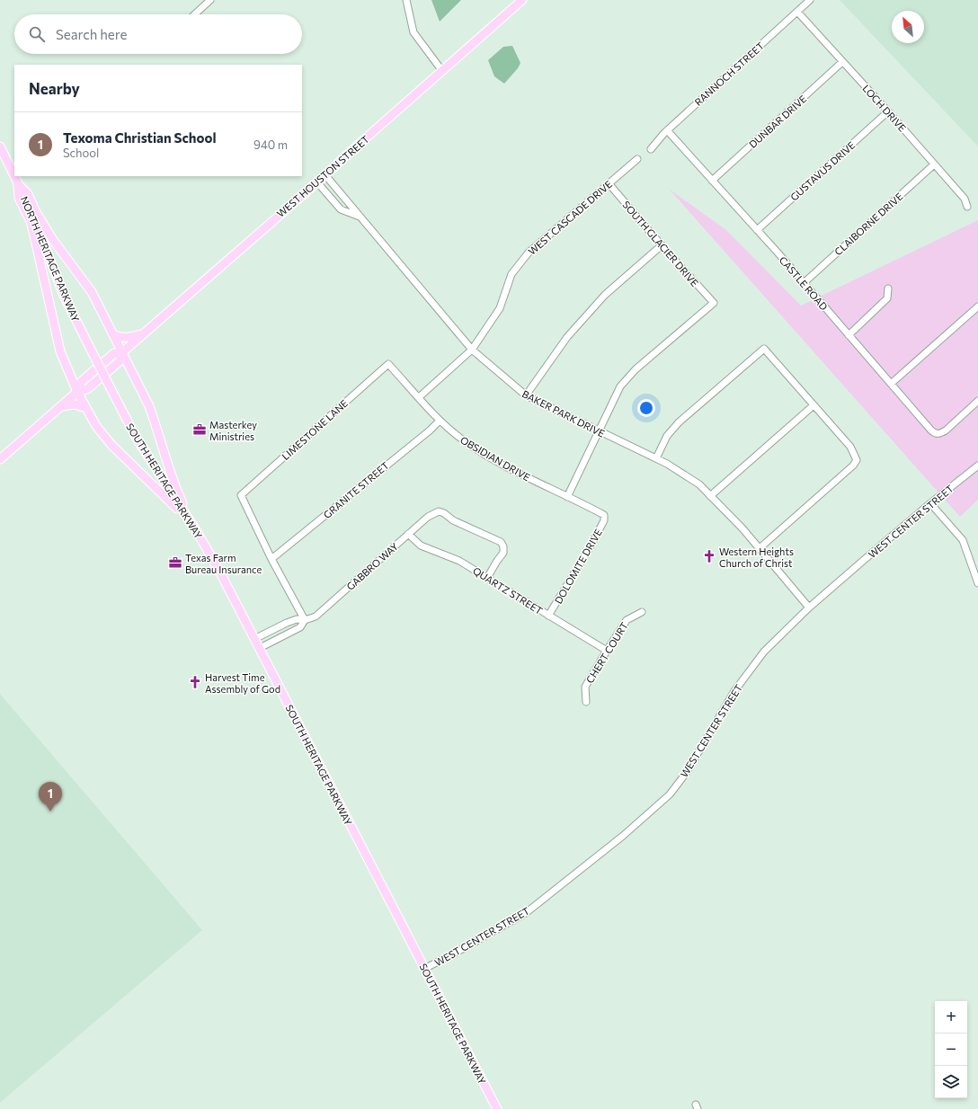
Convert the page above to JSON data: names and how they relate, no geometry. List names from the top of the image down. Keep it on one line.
{"streets":{"main road":["WEST HOUSTON STREET","NORTH HERITAGE PARKWAY","SOUTH HERITAGE PARKWAY"],"street":["RANNOCH STREET","LOCH DRIVE","DUNBAR DRIVE","GUSTAVUS DRIVE","WEST CASCADE DRIVE","CLAIBORNE DRIVE","SOUTH GLACIER DRIVE","CASTLE ROAD","BAKER PARK DRIVE","LIMESTONE LANE","OBSIDIAN DRIVE","GRANITE STREET","WEST CENTER STREET","GABBRO WAY","DOLOMITE DRIVE","QUARTZ STREET","CHERT COURT"]},"crossings":[["RANNOCH STREET","LOCH DRIVE"],["RANNOCH STREET","CASTLE ROAD"],["LOCH DRIVE","DUNBAR DRIVE"],["LOCH DRIVE","GUSTAVUS DRIVE"],["LOCH DRIVE","CLAIBORNE DRIVE"],["DUNBAR DRIVE","CASTLE ROAD"],["GUSTAVUS DRIVE","CASTLE ROAD"],["WEST HOUSTON STREET","BAKER PARK DRIVE"],["WEST CASCADE DRIVE","SOUTH GLACIER DRIVE"],["WEST CASCADE DRIVE","BAKER PARK DRIVE"],["WEST CASCADE DRIVE","OBSIDIAN DRIVE"],["CLAIBORNE DRIVE","CASTLE ROAD"],["SOUTH GLACIER DRIVE","BAKER PARK DRIVE"],["NORTH HERITAGE PARKWAY","SOUTH HERITAGE PARKWAY"],["BAKER PARK DRIVE","WEST CENTER STREET"],["LIMESTONE LANE","OBSIDIAN DRIVE"],["LIMESTONE LANE","GRANITE STREET"],["OBSIDIAN DRIVE","GRANITE STREET"],["OBSIDIAN DRIVE","DOLOMITE DRIVE"],["SOUTH HERITAGE PARKWAY","WEST CENTER STREET"],["SOUTH HERITAGE PARKWAY","GABBRO WAY"],["GABBRO WAY","QUARTZ STREET"],["DOLOMITE DRIVE","QUARTZ STREET"],["QUARTZ STREET","CHERT COURT"]],"places":{"office":["Masterkey Ministries","Texas Farm Bureau Insurance"],"church":["Western Heights Church of Christ","Harvest Time Assembly of God"]},"north":"top left","page":{"search":"Search here","heading":"Nearby","list":[{"mark":"1","name":"Texoma Christian School","note":"School","value":"940 m"}],"pins":"1","map_buttons":["+","−"]}}
